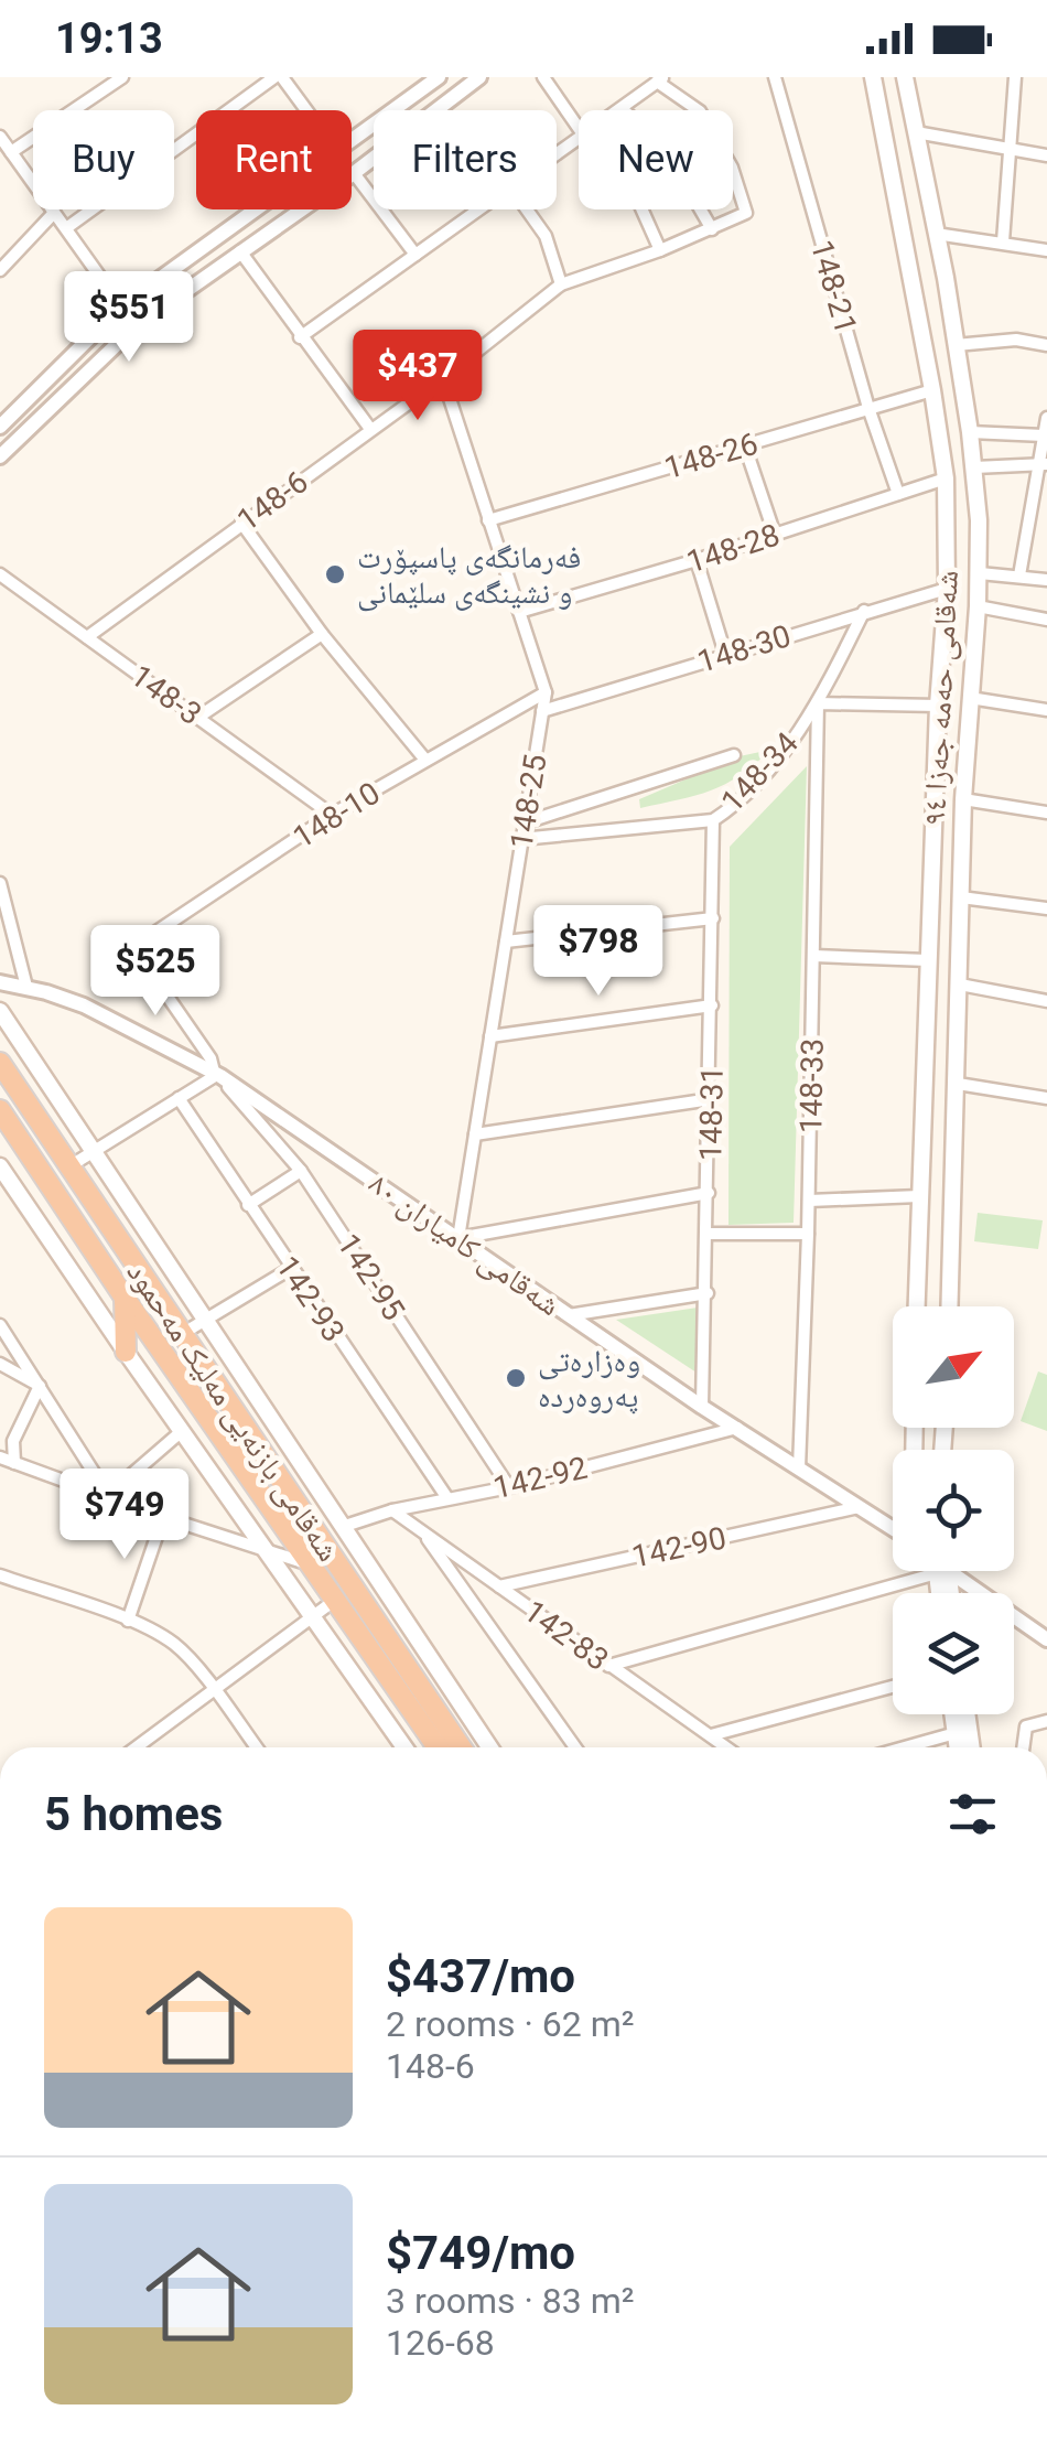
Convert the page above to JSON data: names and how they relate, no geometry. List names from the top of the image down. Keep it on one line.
{"streets":{"highway":["شەقامی بازنەیی مەلیک مەحمود"],"main road":["شەقامی حەمە جەزا ٩٤"],"street":["148-21","148-26","148-6","148-28","148-30","148-3","148-34","148-25","148-10","148-33","148-31","شەقامی کامیاران ٨٠","142-95","142-93","142-92","142-90","142-83"]},"crossings":[["148-21","148-26"],["148-21","148-28"],["148-26","شەقامی حەمە جەزا ٩٤"],["148-26","148-25"],["148-6","148-3"],["148-6","148-25"],["148-28","شەقامی حەمە جەزا ٩٤"],["148-28","148-25"],["148-30","شەقامی حەمە جەزا ٩٤"],["148-30","148-34"],["148-30","148-25"],["148-3","148-10"],["148-34","148-25"],["148-34","148-33"],["148-34","148-31"],["148-25","148-10"],["148-25","شەقامی کامیاران ٨٠"],["148-10","142-95"],["148-33","شەقامی کامیاران ٨٠"],["148-31","شەقامی کامیاران ٨٠"],["شەقامی کامیاران ٨٠","142-95"],["شەقامی کامیاران ٨٠","142-92"],["شەقامی کامیاران ٨٠","142-90"],["142-95","142-92"],["142-93","142-92"],["142-92","142-83"],["142-90","142-83"]],"places":["فەرمانگەی پاسپۆرت و نشینگەی سلێمانی","وەزارەتی پەروەردە"],"north":"top right","page":{"status":"19:13","chip":["Buy","Rent","Filters","New"],"price":["$551","$437","$798","$525","$749"],"heading":"5 homes","list":[{"name":"$437/mo","note":"2 rooms · 62 m² · 148-6"},{"name":"$749/mo","note":"3 rooms · 83 m² · 126-68"}]}}
